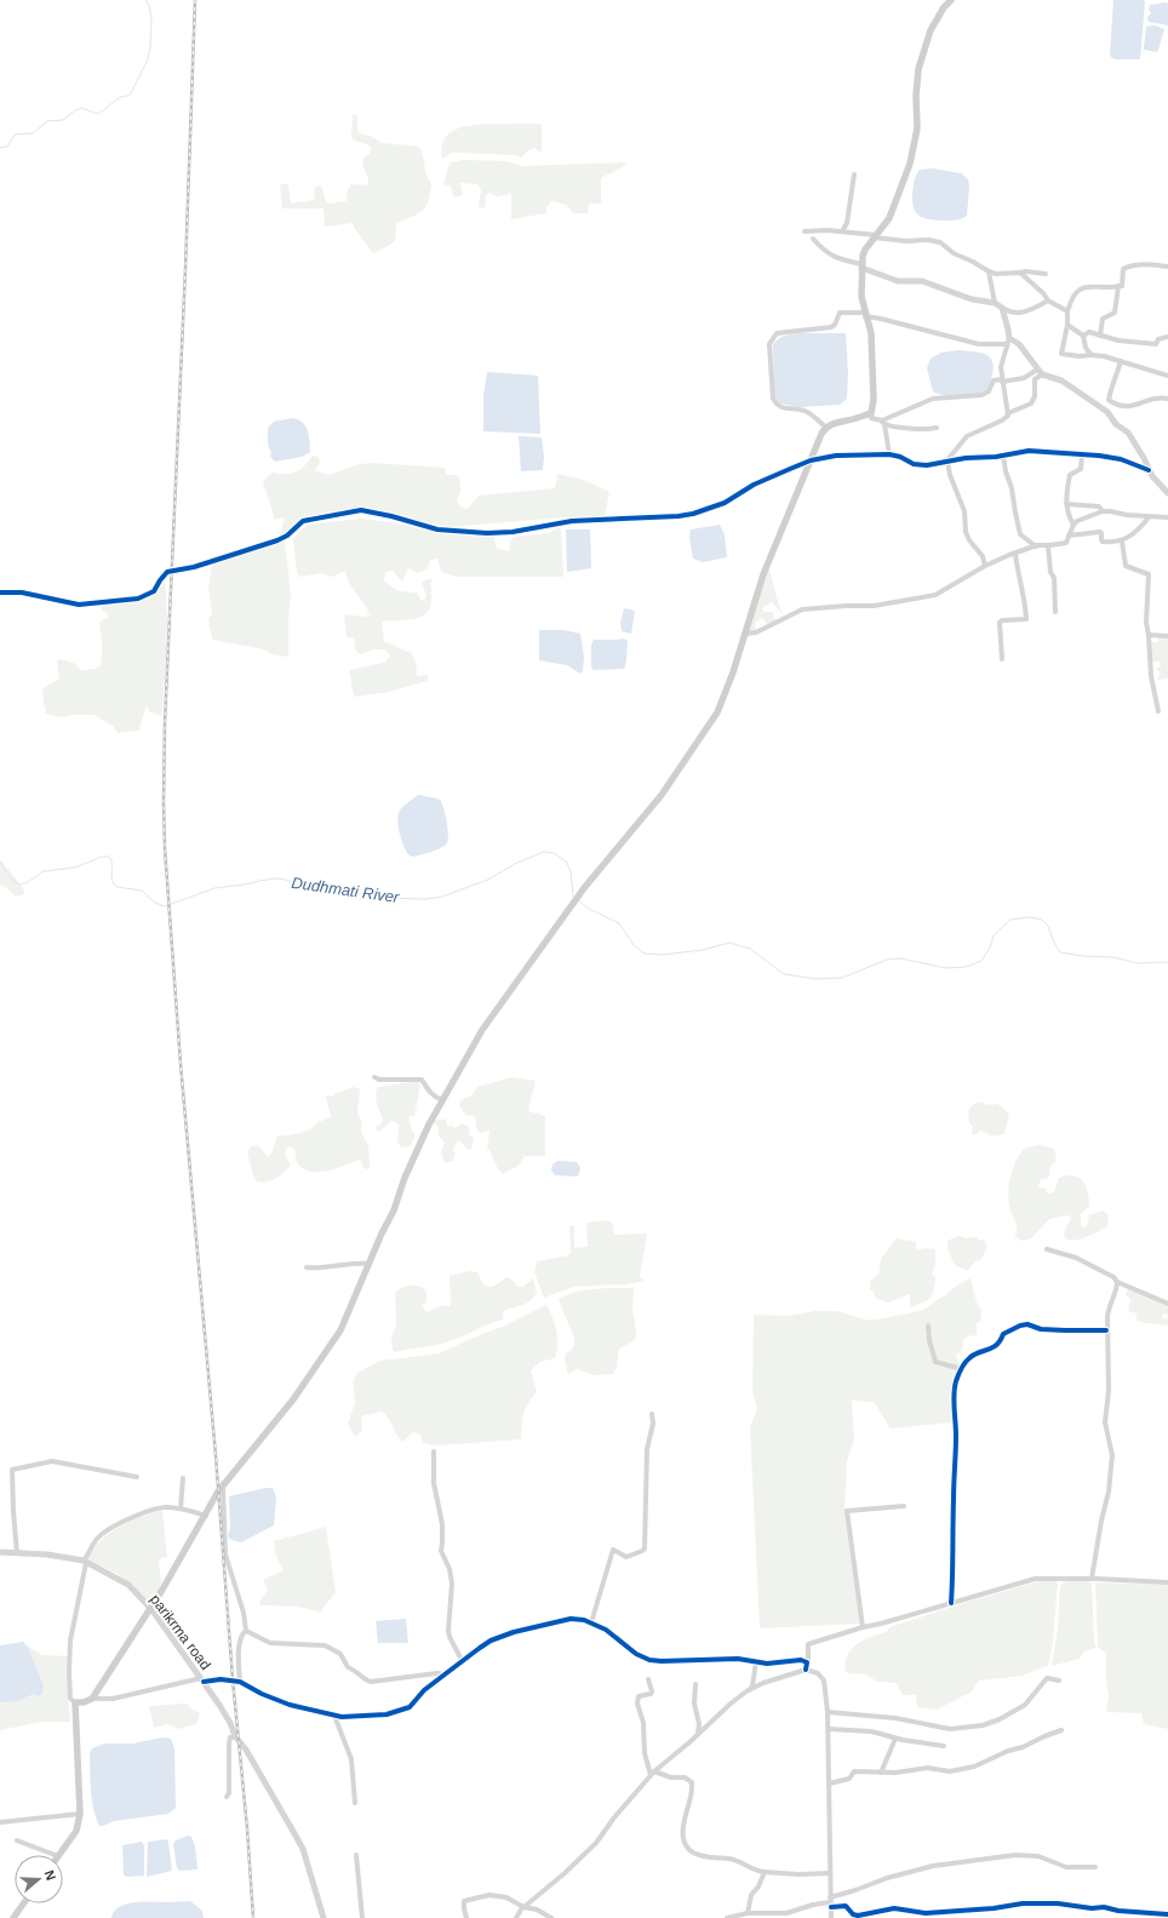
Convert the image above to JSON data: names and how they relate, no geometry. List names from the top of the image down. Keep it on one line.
{"streets":{"street":["parikrma road"]},"water":["Dudhmati River"],"north":"right"}
